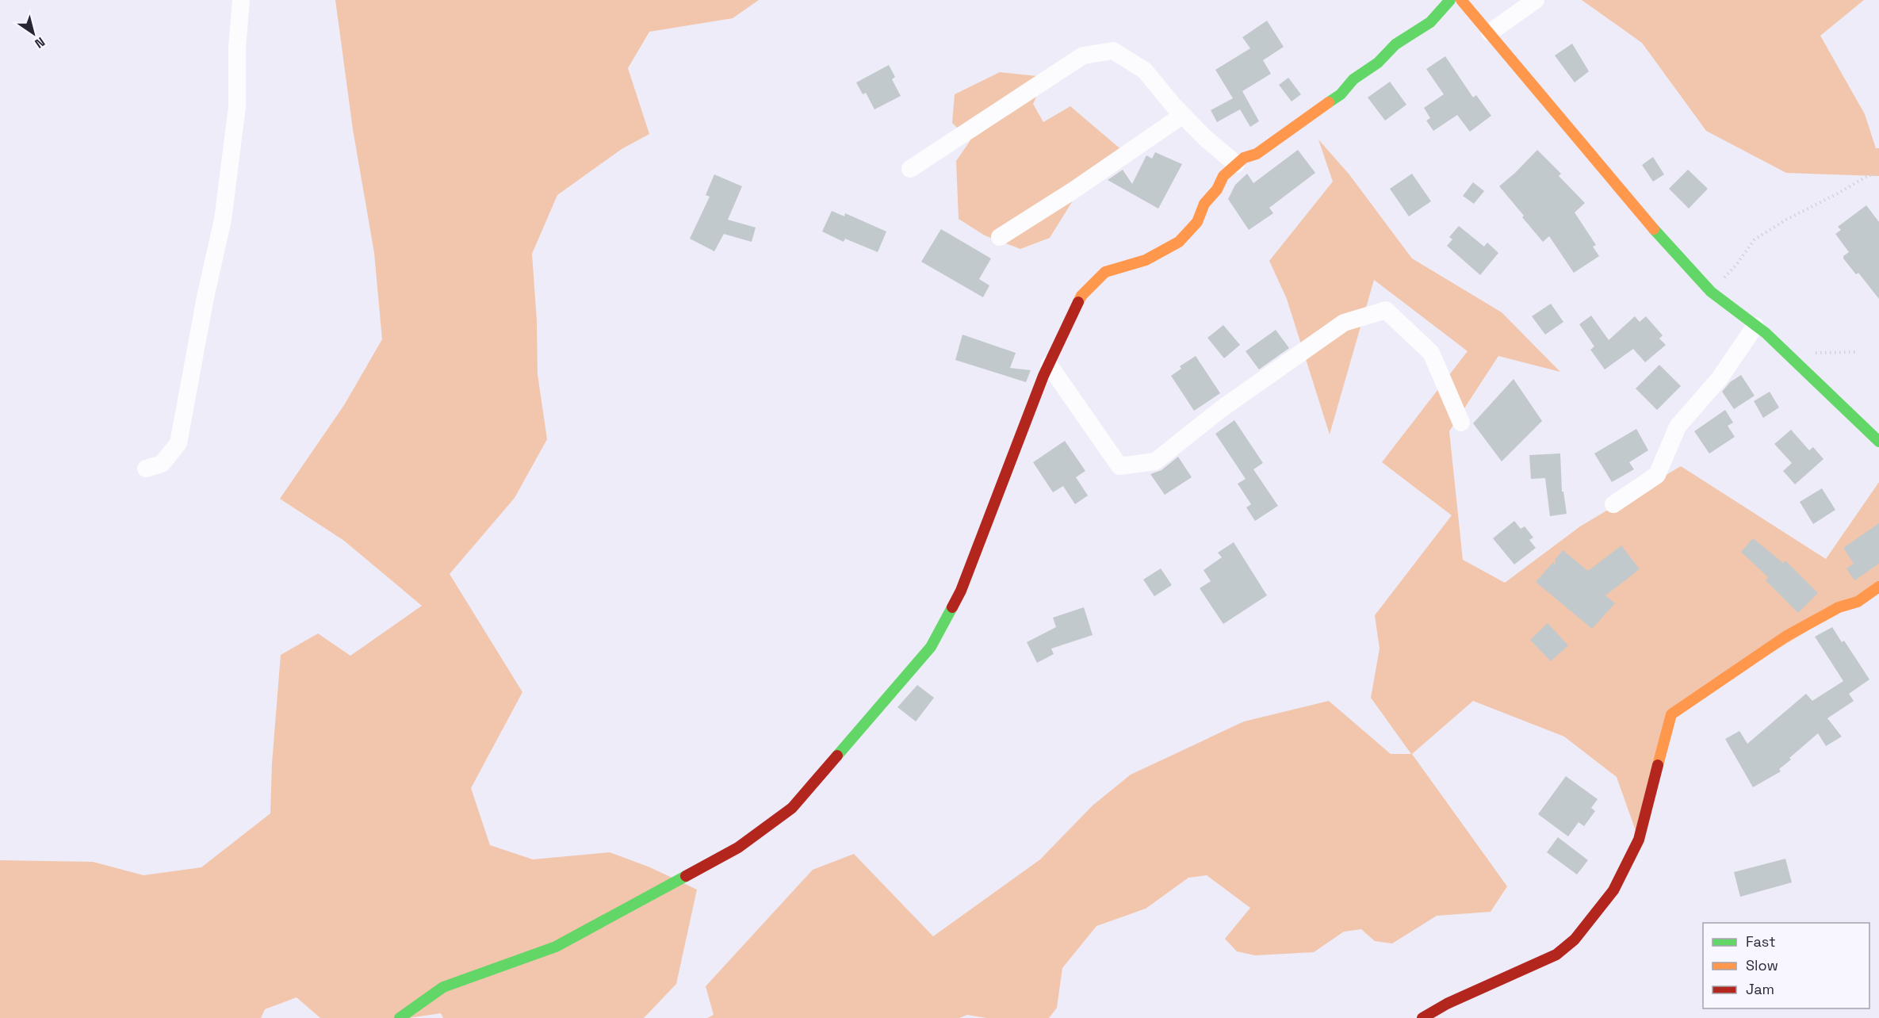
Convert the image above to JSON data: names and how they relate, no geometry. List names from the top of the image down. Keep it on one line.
{"legend":["Fast","Slow","Jam"],"north":"bottom right"}
